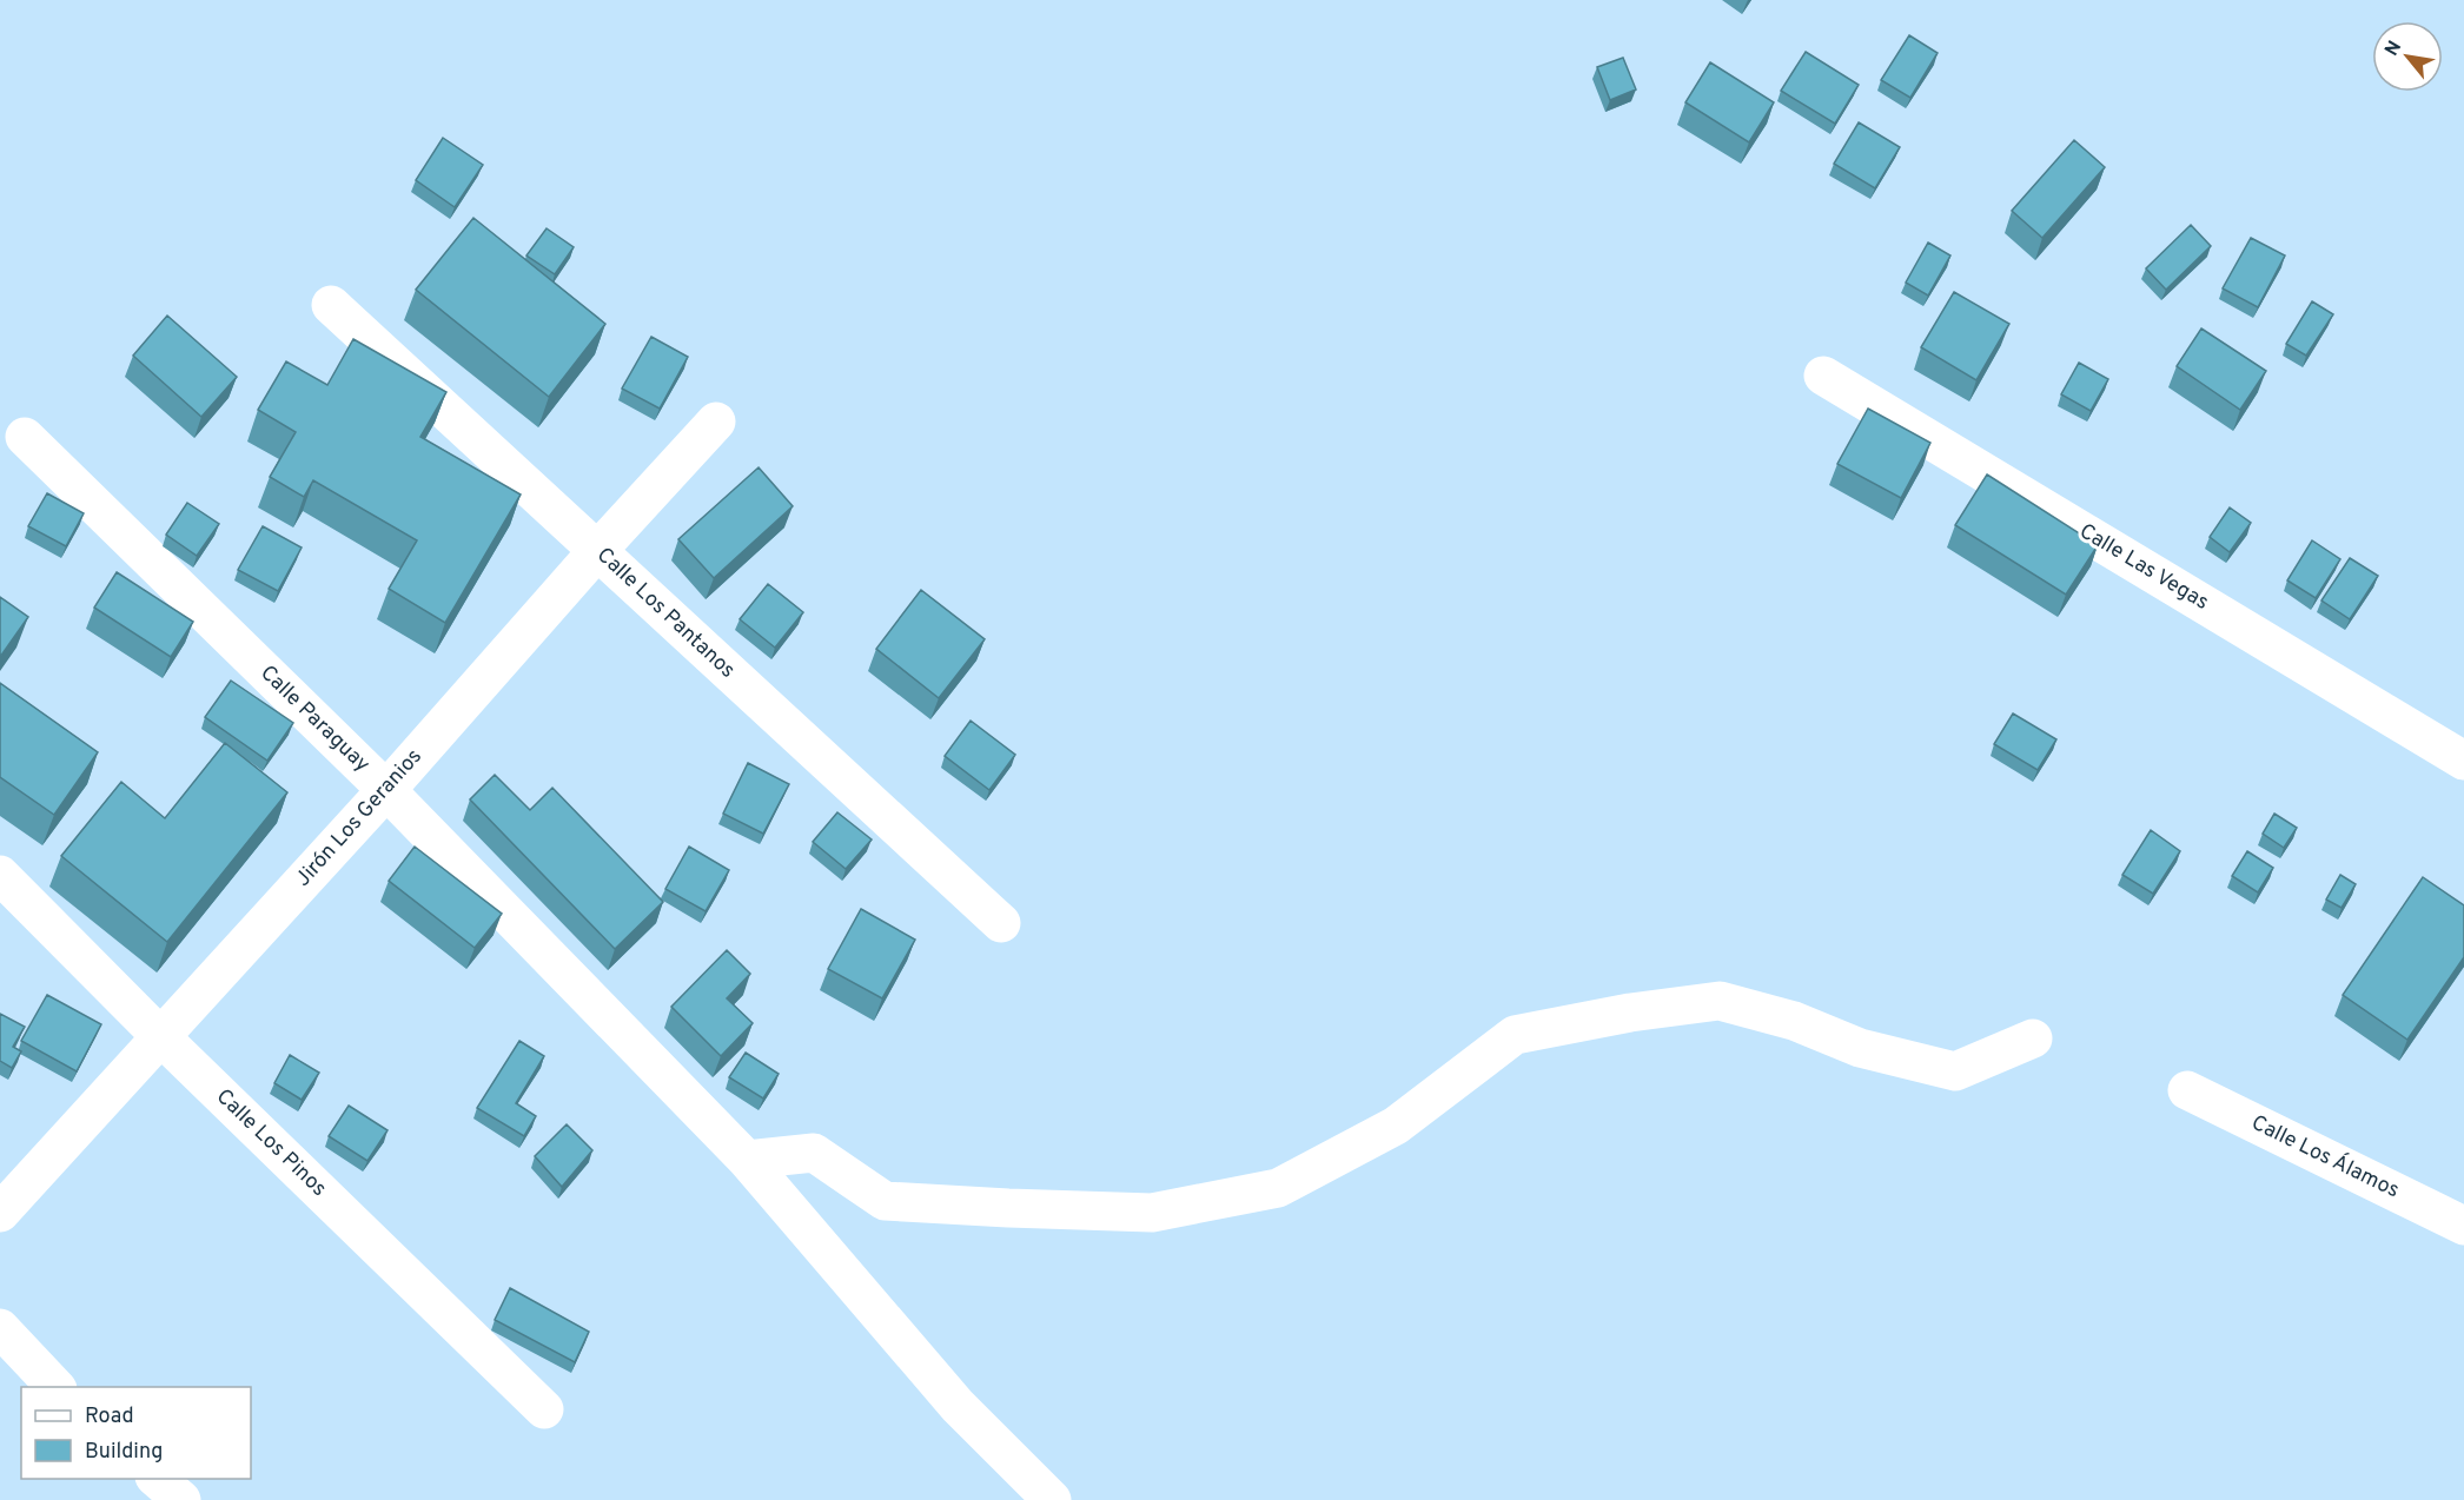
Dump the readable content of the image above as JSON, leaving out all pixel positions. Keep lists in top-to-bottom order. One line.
{"streets":{"street":["Calle Las Vegas","Calle Los Pantanos","Calle Paraguay","Jirón Los Geranios","Calle Los Pinos","Calle Los Álamos"]},"crossings":[["Calle Los Pantanos","Jirón Los Geranios"],["Calle Paraguay","Jirón Los Geranios"],["Jirón Los Geranios","Calle Los Pinos"]],"legend":["Road","Building"],"north":"top left"}
